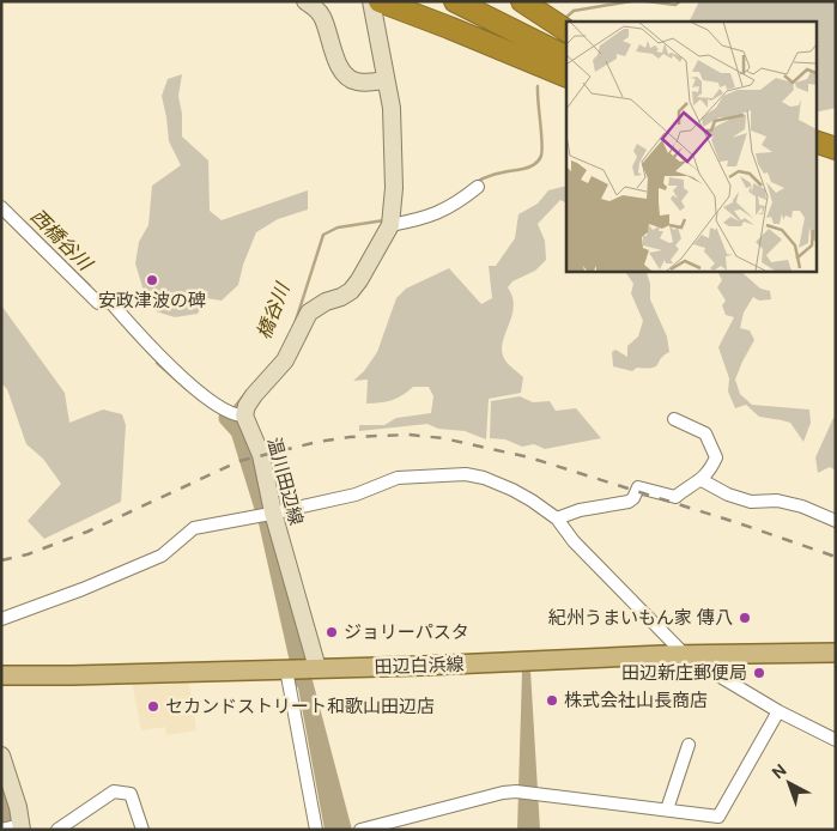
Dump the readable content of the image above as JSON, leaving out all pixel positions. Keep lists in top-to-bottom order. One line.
{"streets":{"main road":["温川田辺線","田辺白浜線"]},"crossings":[["温川田辺線","田辺白浜線"]],"water":["西橋谷川","橋谷川"],"places":["安政津波の碑","紀州うまいもん家 傳八","ジョリーパスタ","田辺新庄郵便局","株式会社山長商店","セカンドストリート和歌山田辺店"],"north":"top left"}
